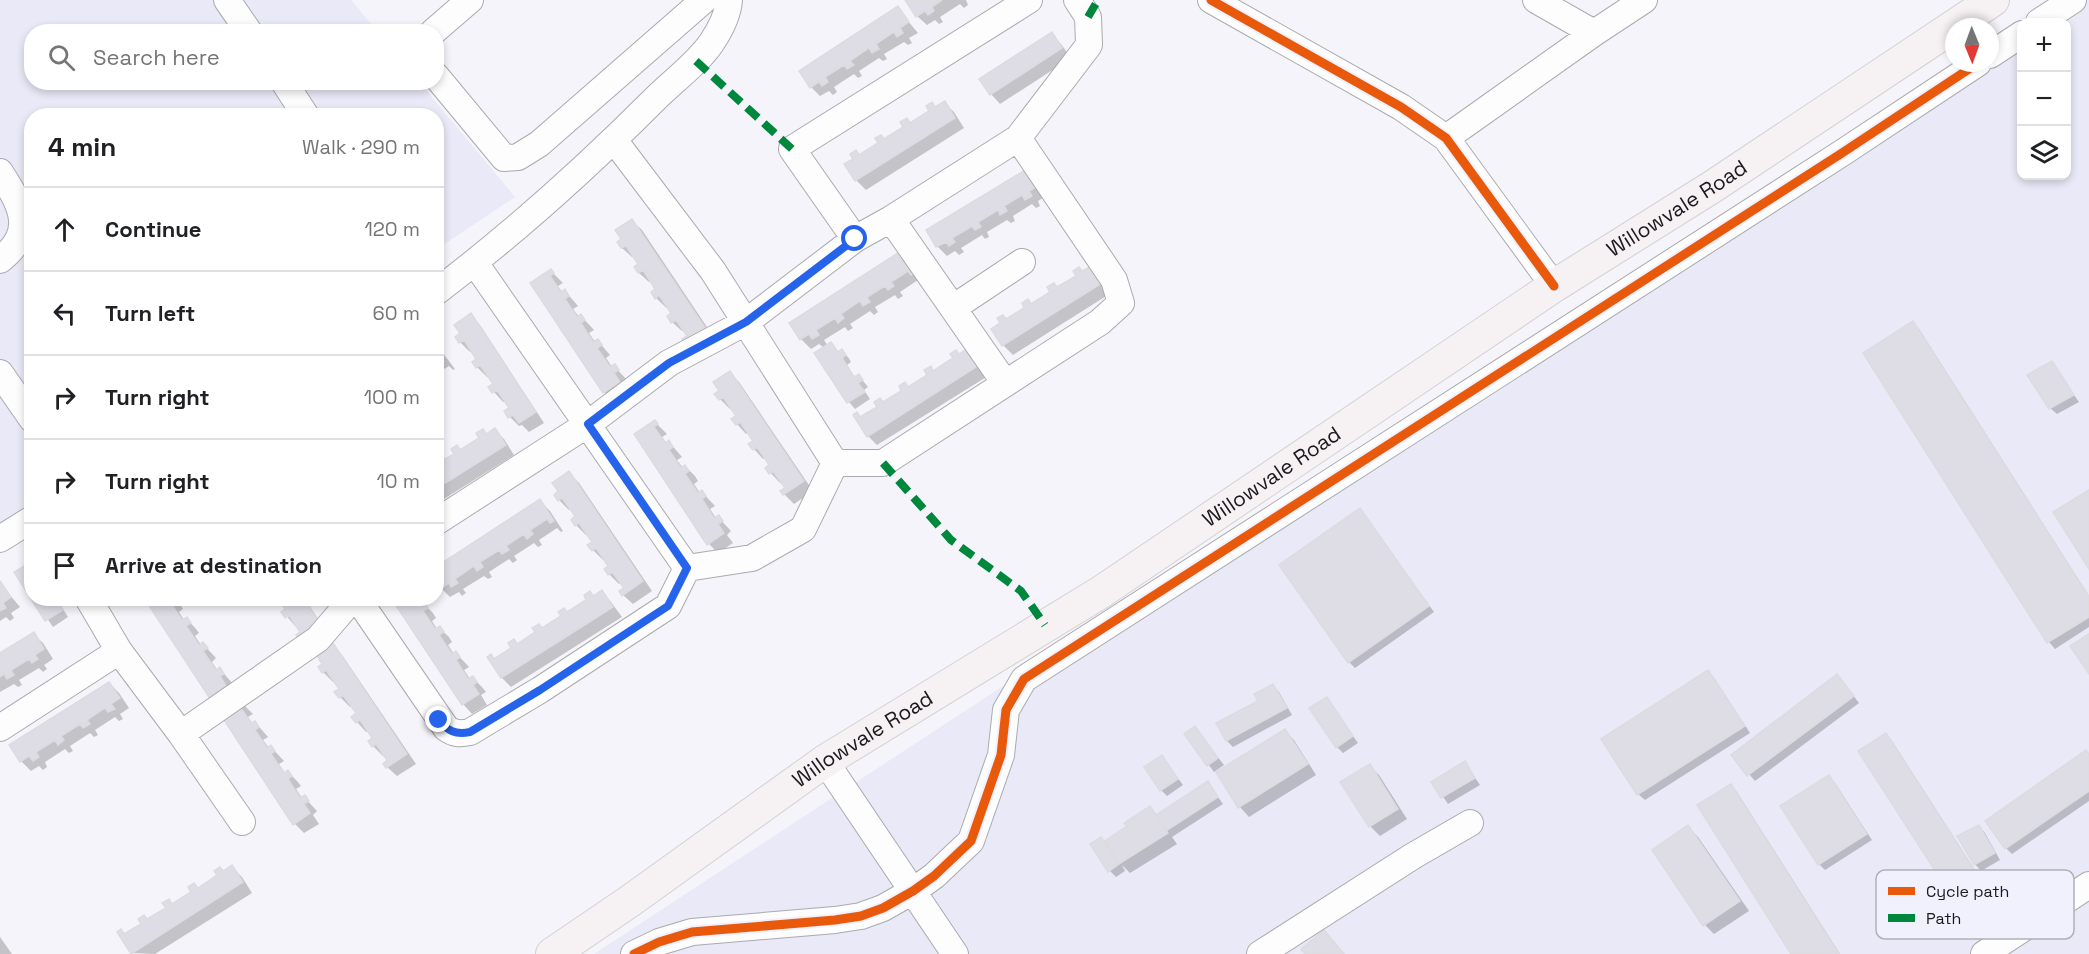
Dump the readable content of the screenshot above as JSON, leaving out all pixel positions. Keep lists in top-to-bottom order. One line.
{"streets":{"main road":["Willowvale Road"]},"legend":["Cycle path","Path"],"north":"bottom","page":{"map_buttons":["+","−"],"search":"Search here","heading":["4 min","Walk · 290 m"],"list":[["Continue","120 m"],["Turn left","60 m"],["Turn right","100 m"],["Turn right","10 m"],"Arrive at destination"]}}
